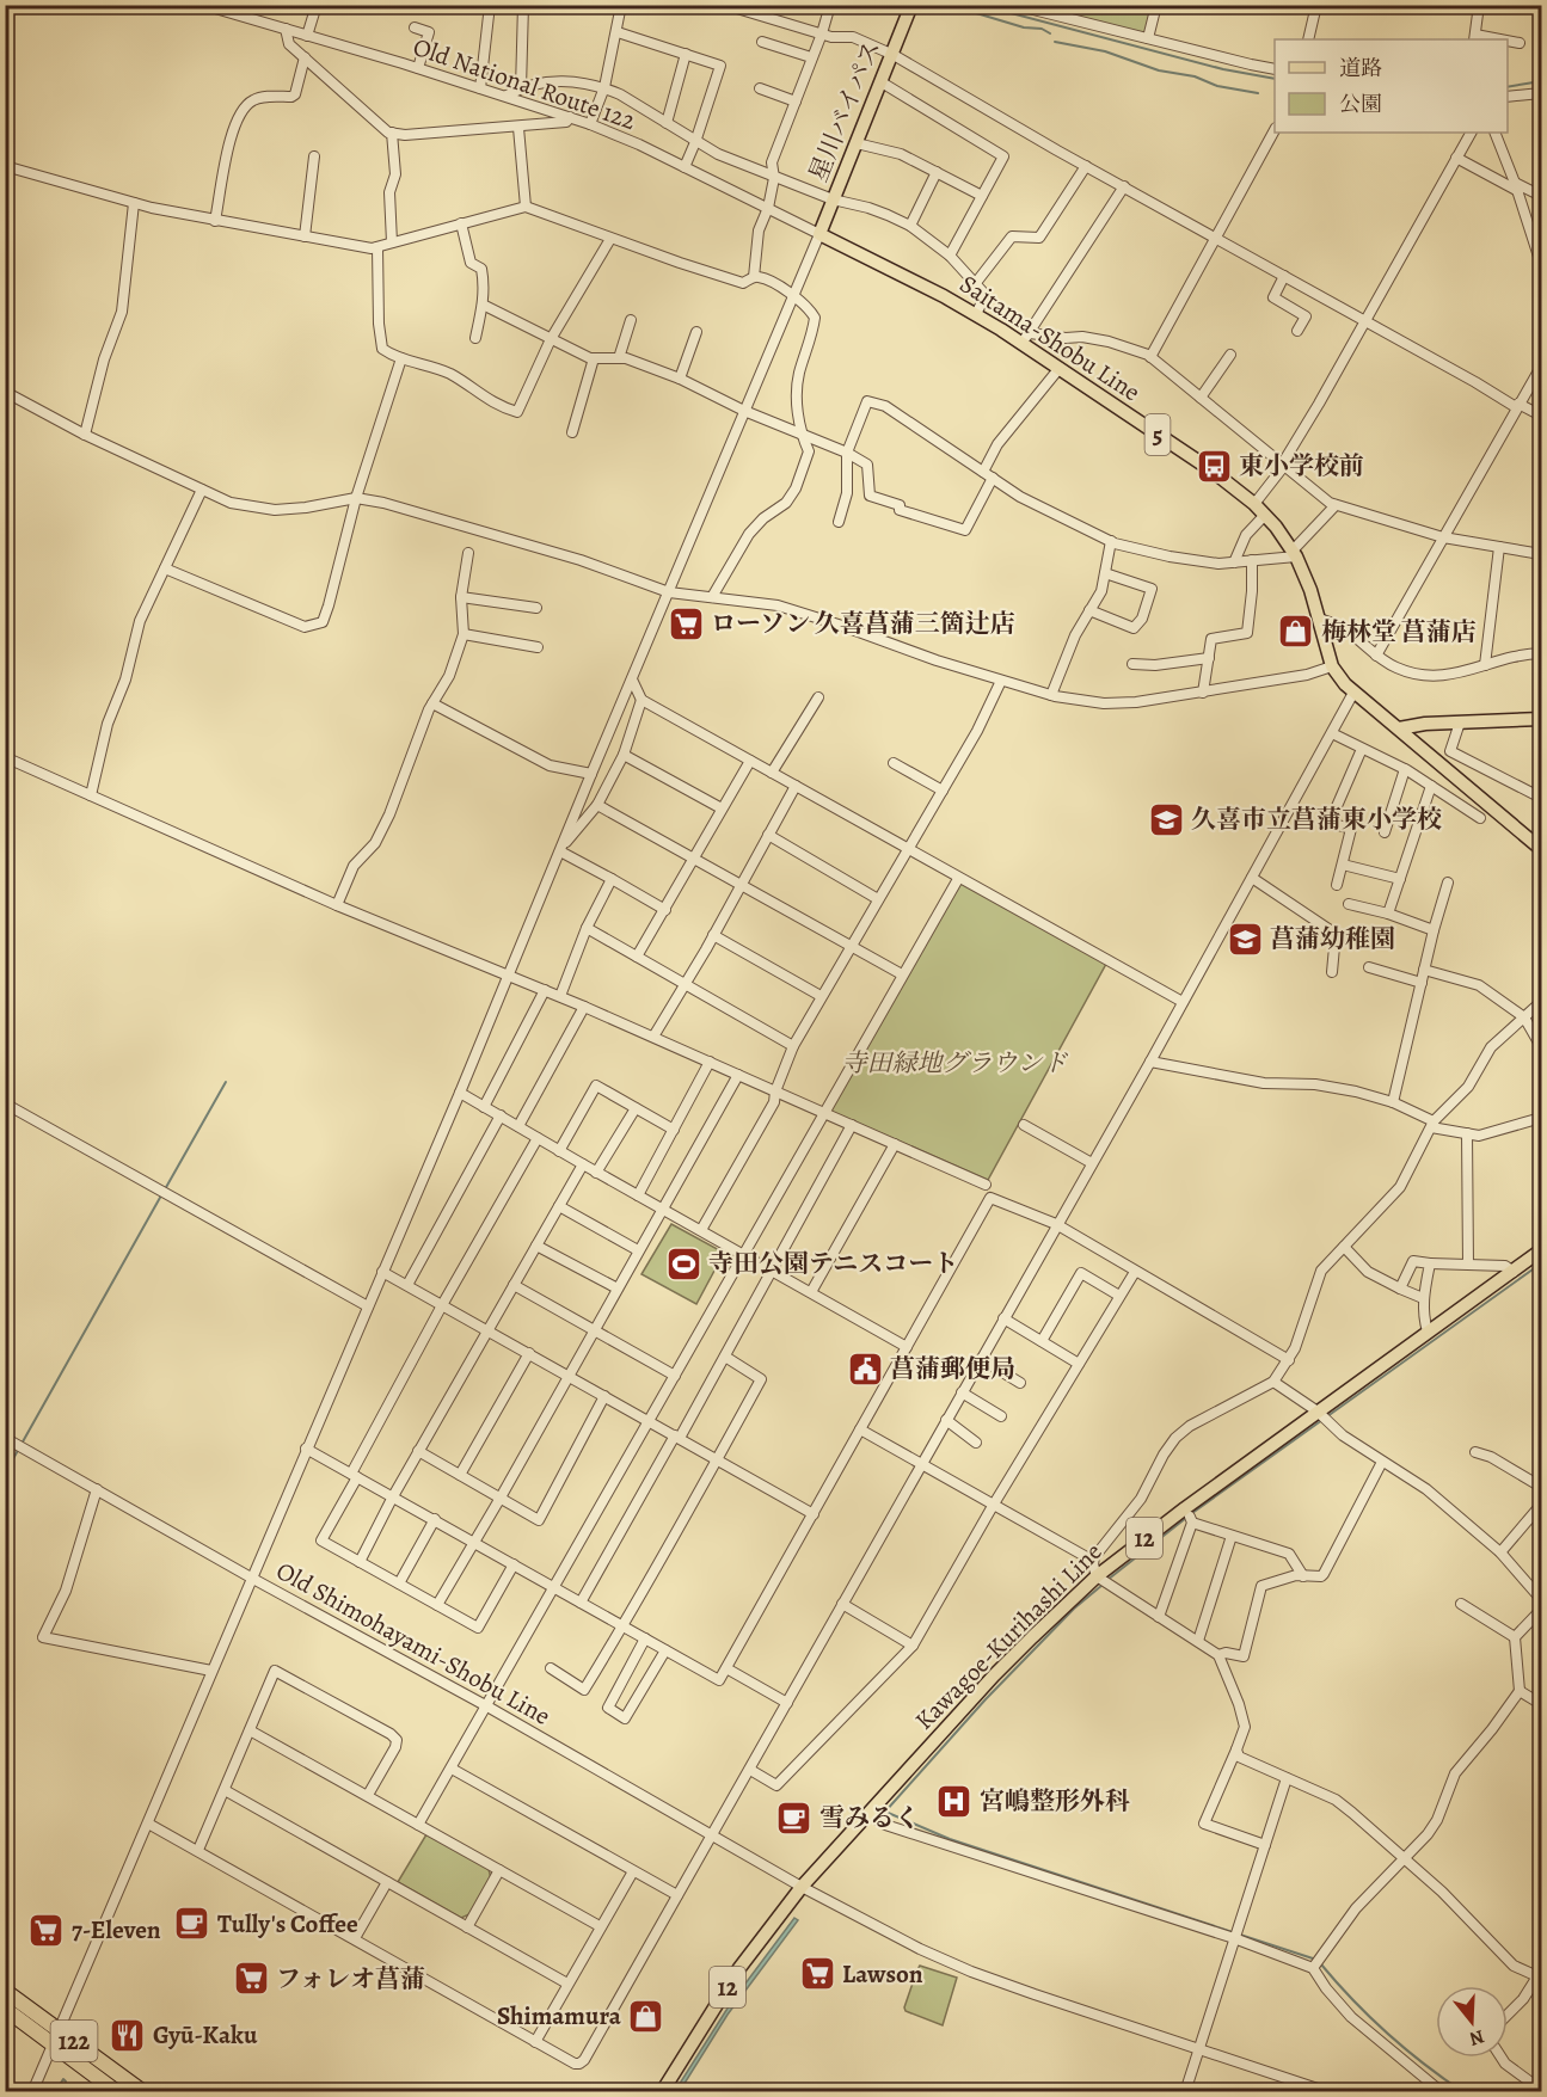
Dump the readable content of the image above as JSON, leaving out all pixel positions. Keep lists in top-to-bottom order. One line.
{"streets":{"highway":["122"],"main road":["星川バイパス","Saitama-Shobu Line","5","12","Kawagoe-Kurihashi Line"],"street":["Old National Route 122","Old Shimohayami-Shobu Line"]},"crossings":[["Old National Route 122","星川バイパス"],["Old National Route 122","Saitama-Shobu Line"],["星川バイパス","Saitama-Shobu Line"],["Kawagoe-Kurihashi Line","Old Shimohayami-Shobu Line"]],"parks":["寺田緑地グラウンド"],"places":{"bus stop":["東小学校前"],"supermarket":["ローソン 久喜菖蒲三箇辻店","7-Eleven","Lawson","フォレオ菖蒲"],"shop":["梅林堂 菖蒲店","Shimamura"],"school or university":["久喜市立菖蒲東小学校","菖蒲幼稚園"],"sports":["寺田公園テニスコート"],"public building":["菖蒲郵便局"],"hospital":["宮嶋整形外科"],"cafe":["雪みるく","Tully's Coffee"],"restaurant":["Gyū-Kaku"]},"legend":["道路","公園"],"north":"bottom"}
